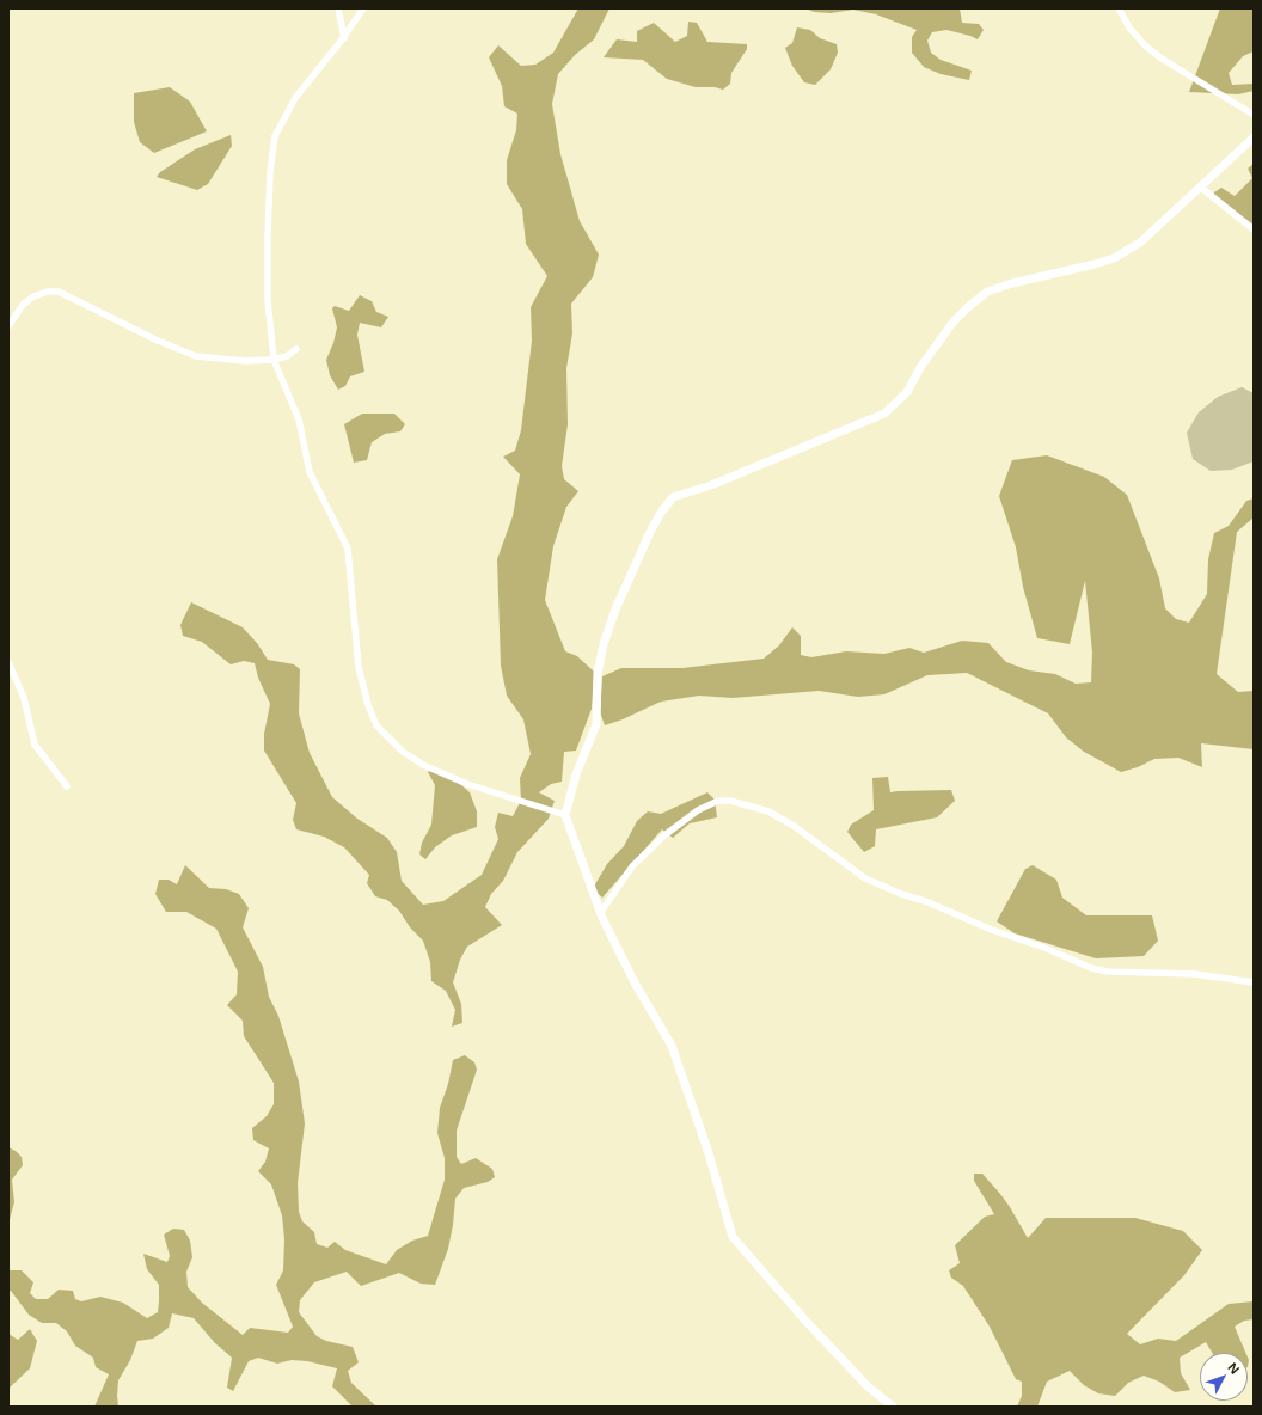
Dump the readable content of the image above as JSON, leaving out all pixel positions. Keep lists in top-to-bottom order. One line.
{"north":"top right"}
